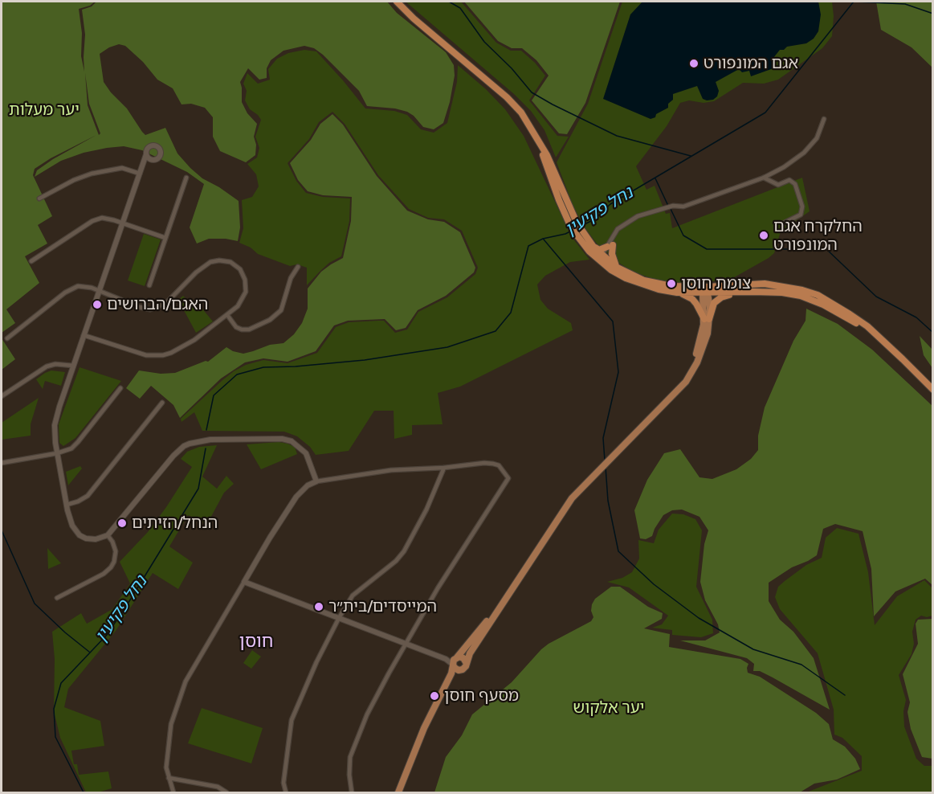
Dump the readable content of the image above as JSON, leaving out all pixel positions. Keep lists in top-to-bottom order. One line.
{"districts":["חוסן"],"water":["נחל פקיעין"],"parks":["יער מעלות","יער אלקוש"],"places":["אגם המונפורט","החלקרח אגם המונפורט","צומת חוסן","האגם/הברושים","הנחל/הזיתים","המייסדים/בית״ר","מסעף חוסן"]}
